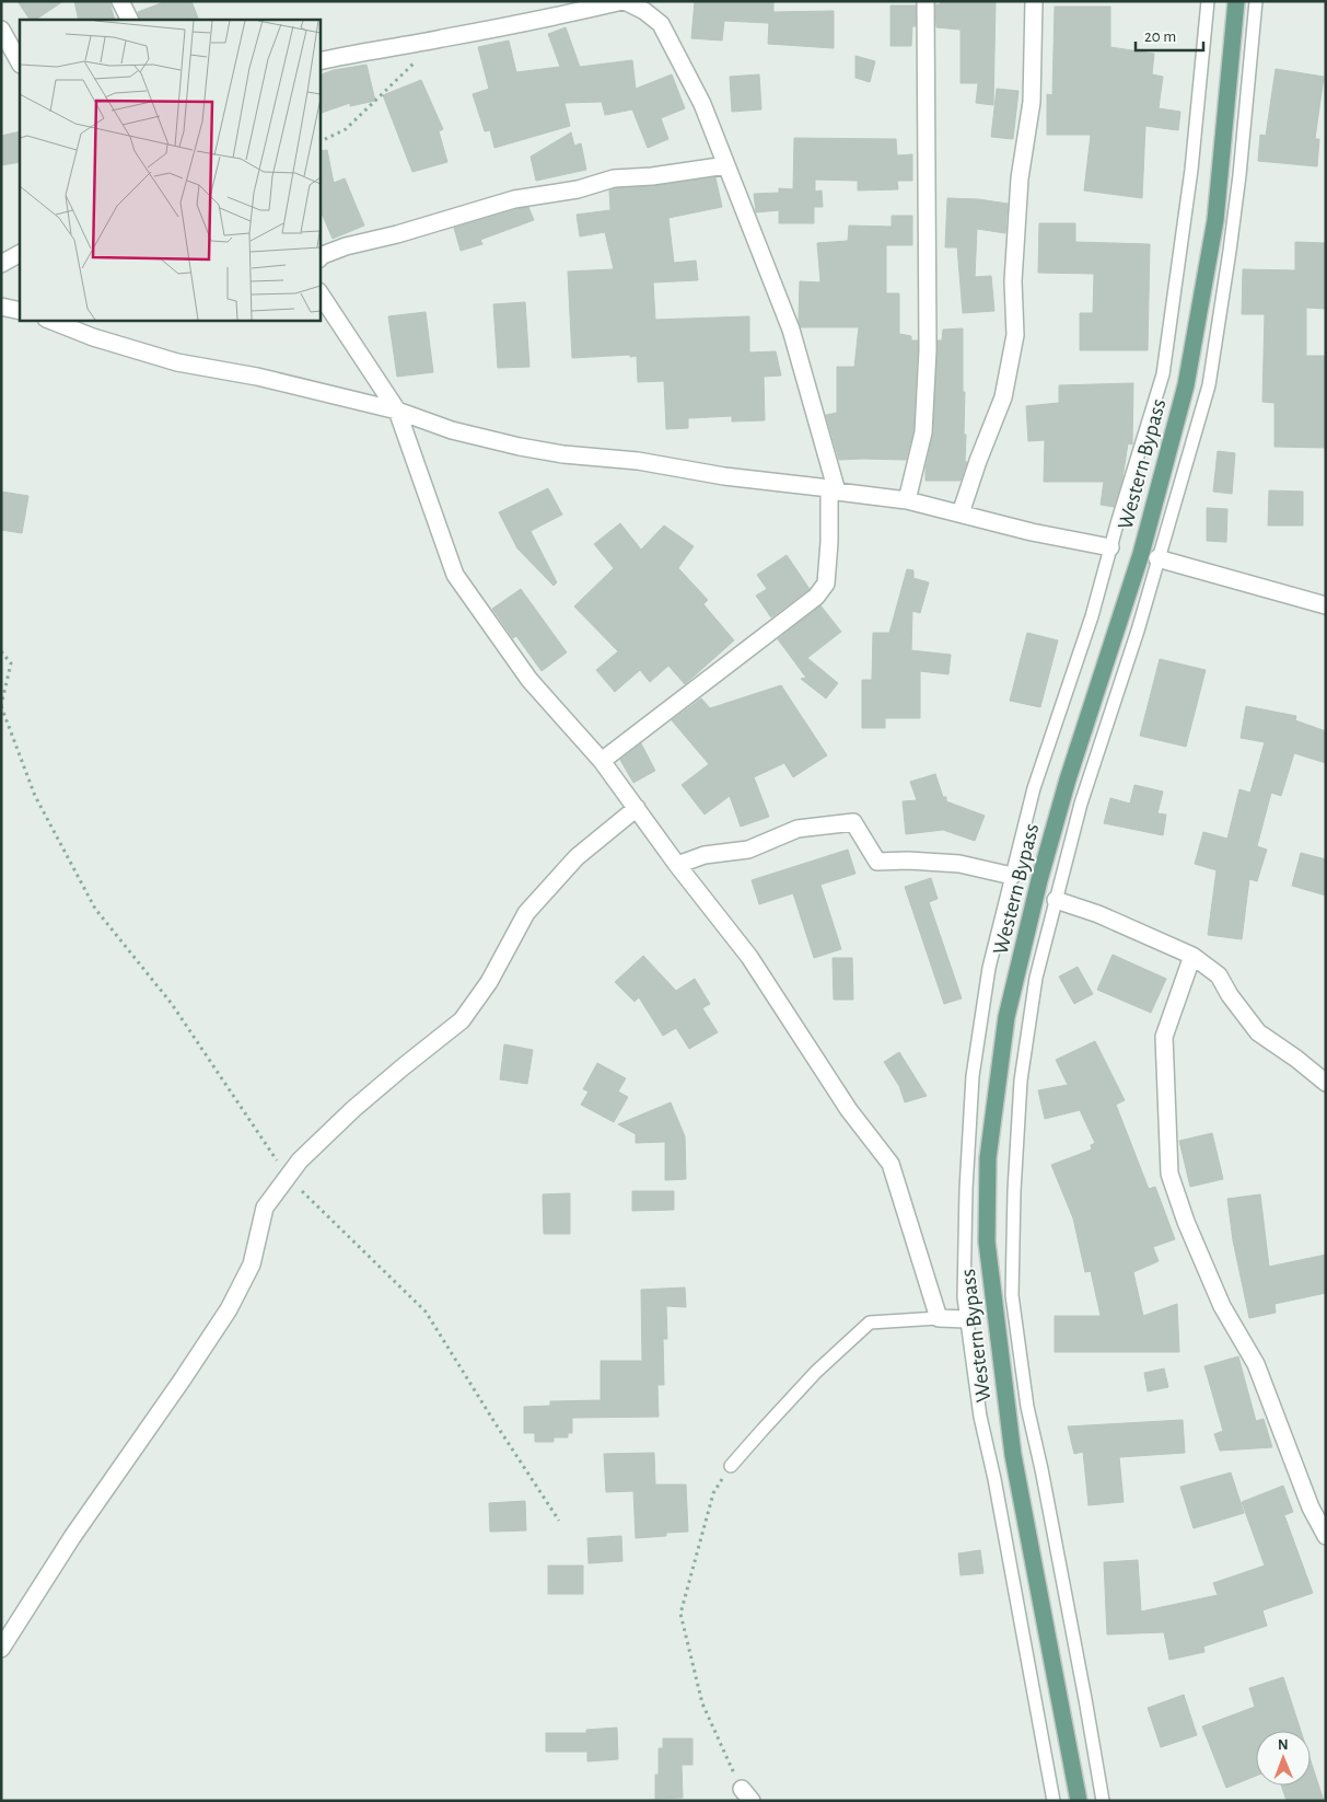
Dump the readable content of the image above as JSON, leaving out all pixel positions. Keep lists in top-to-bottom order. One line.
{"streets":{"main road":["Western Bypass"]},"scale_bar":"20 m","north":"top"}
